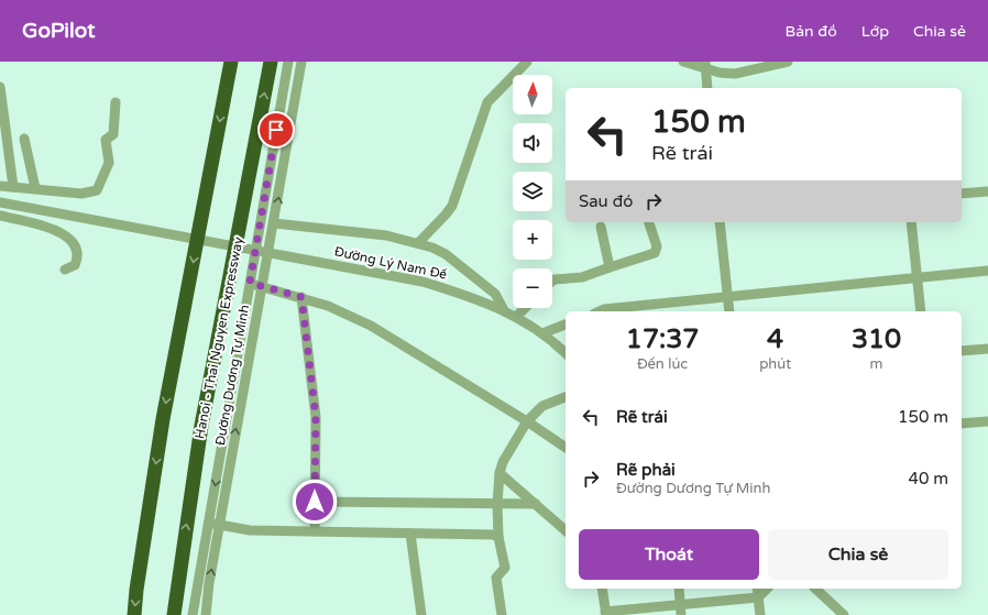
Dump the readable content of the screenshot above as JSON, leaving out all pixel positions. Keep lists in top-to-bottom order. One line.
{"streets":{"highway":["Hanoi - Thai Nguyen Expressway"],"street":["Đường Lý Nam Đế","Đường Dương Tự Minh"]},"north":"top","page":{"header":"GoPilot","nav":["Bản đồ","Lớp","Chia sẻ"],"map_buttons":["+","−"],"turn":["150 m","Rẽ trái"],"then":"Sau đó","eta":["17:37","Đến lúc","4","phút","310","m"],"list":[{"name":"Rẽ trái","value":"150 m"},{"name":"Rẽ phải","note":"Đường Dương Tự Minh","value":"40 m"}],"buttons":["Thoát","Chia sẻ"]}}
